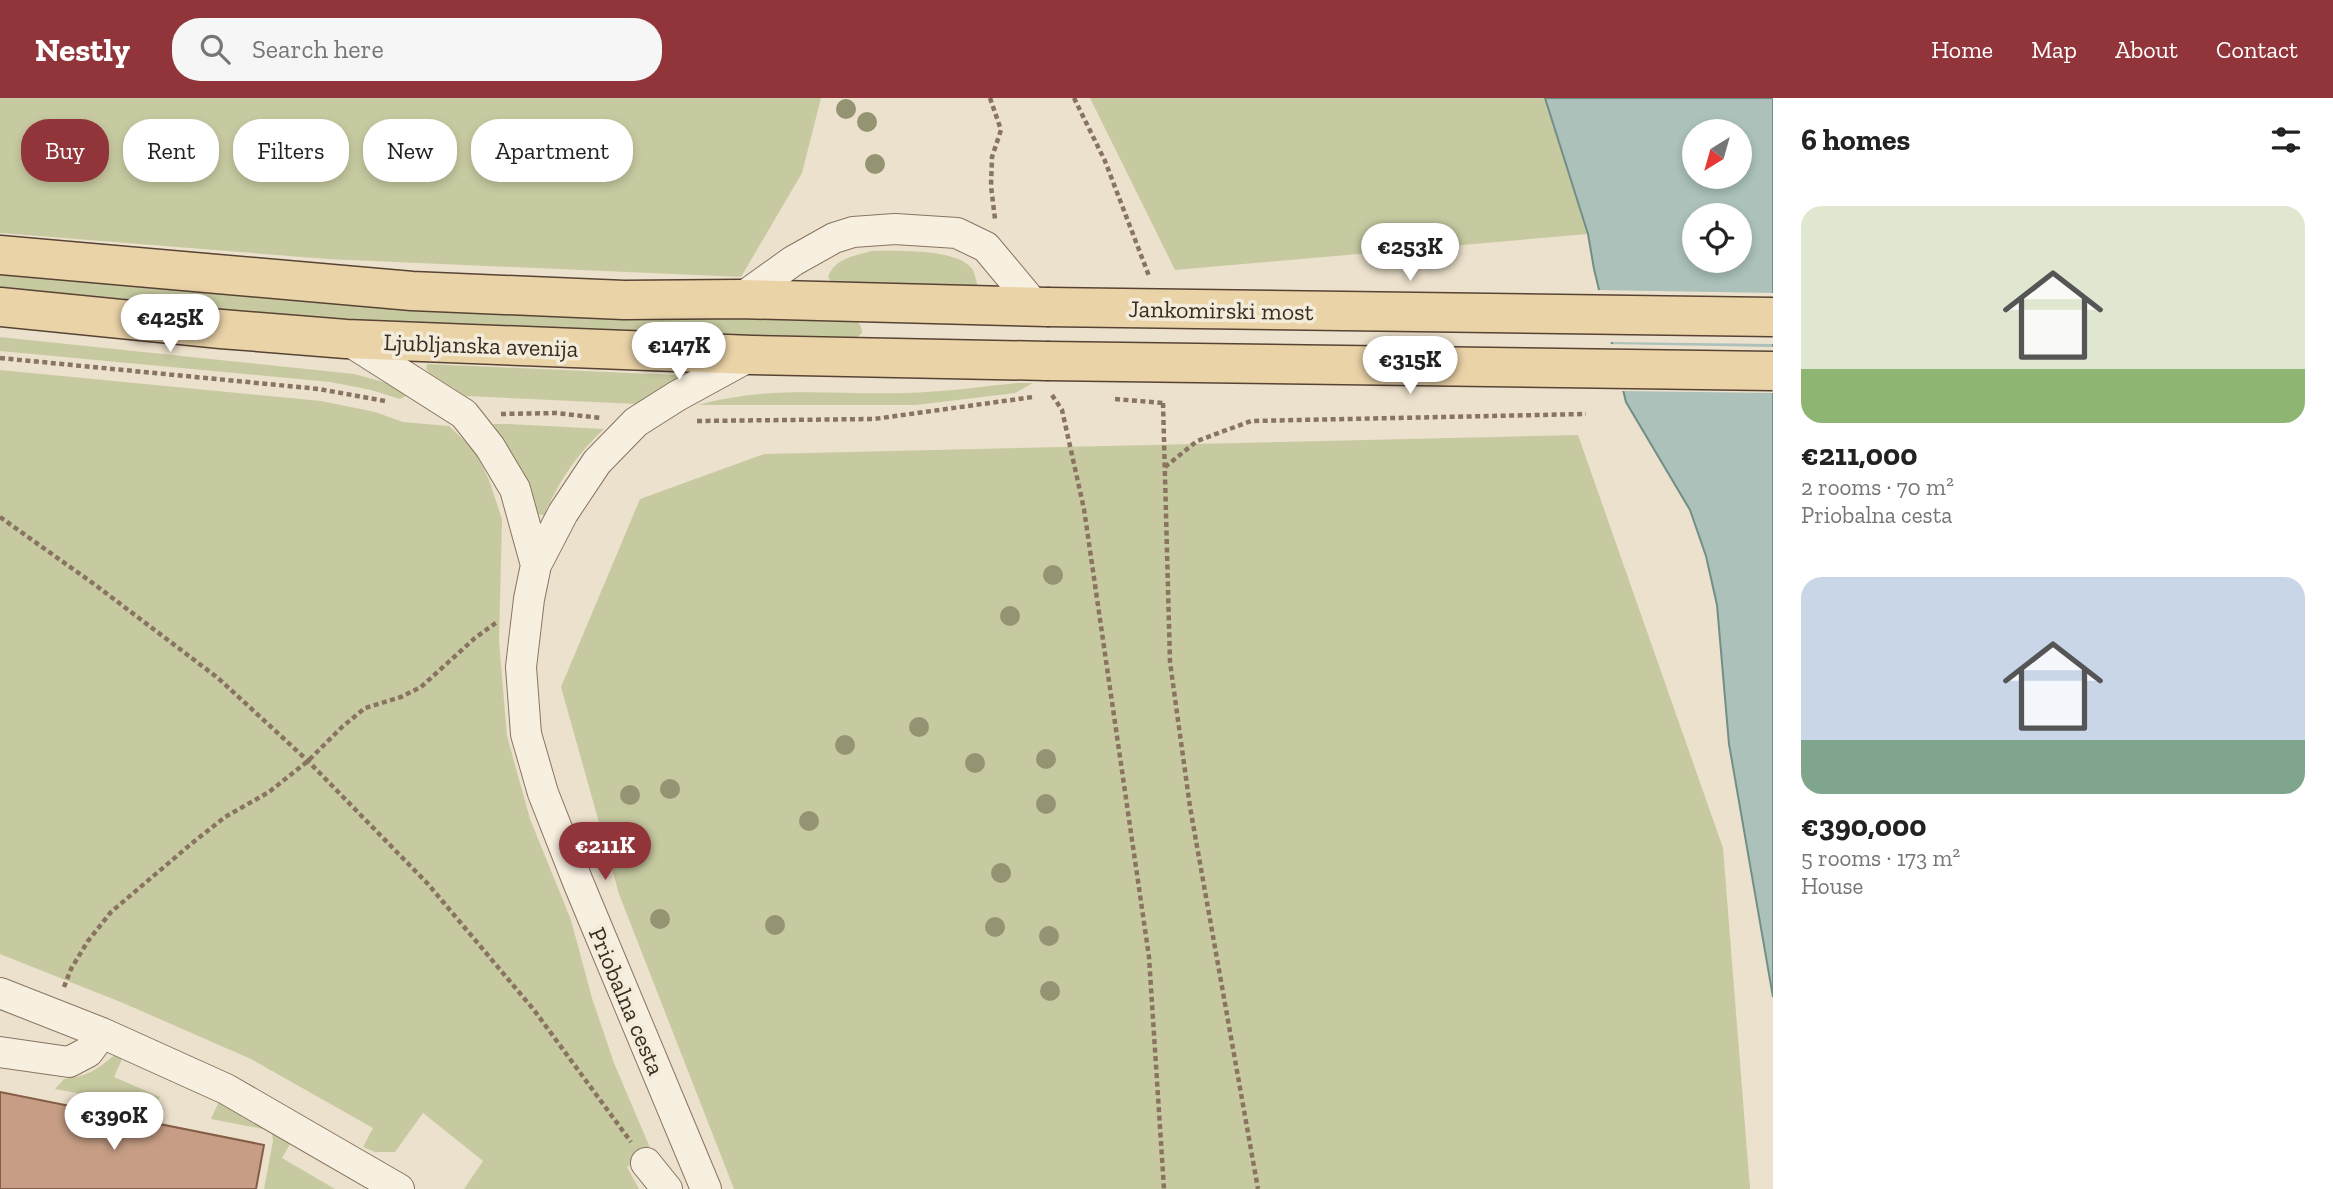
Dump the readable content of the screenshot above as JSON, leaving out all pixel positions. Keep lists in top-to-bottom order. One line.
{"streets":{"main road":["Jankomirski most","Ljubljanska avenija"],"street":["Priobalna cesta"]},"crossings":[["Jankomirski most","Ljubljanska avenija"],["Ljubljanska avenija","Priobalna cesta"]],"north":"bottom left","page":{"header":"Nestly","search":"Search here","nav":["Home","Map","About","Contact"],"heading":"6 homes","chip":["Buy","Rent","Filters","New","Apartment"],"list":[{"name":"€211,000","note":"2 rooms · 70 m² · Priobalna cesta"},{"name":"€390,000","note":"5 rooms · 173 m² · House"}],"price":["€253K","€425K","€147K","€315K","€211K","€390K"]}}
